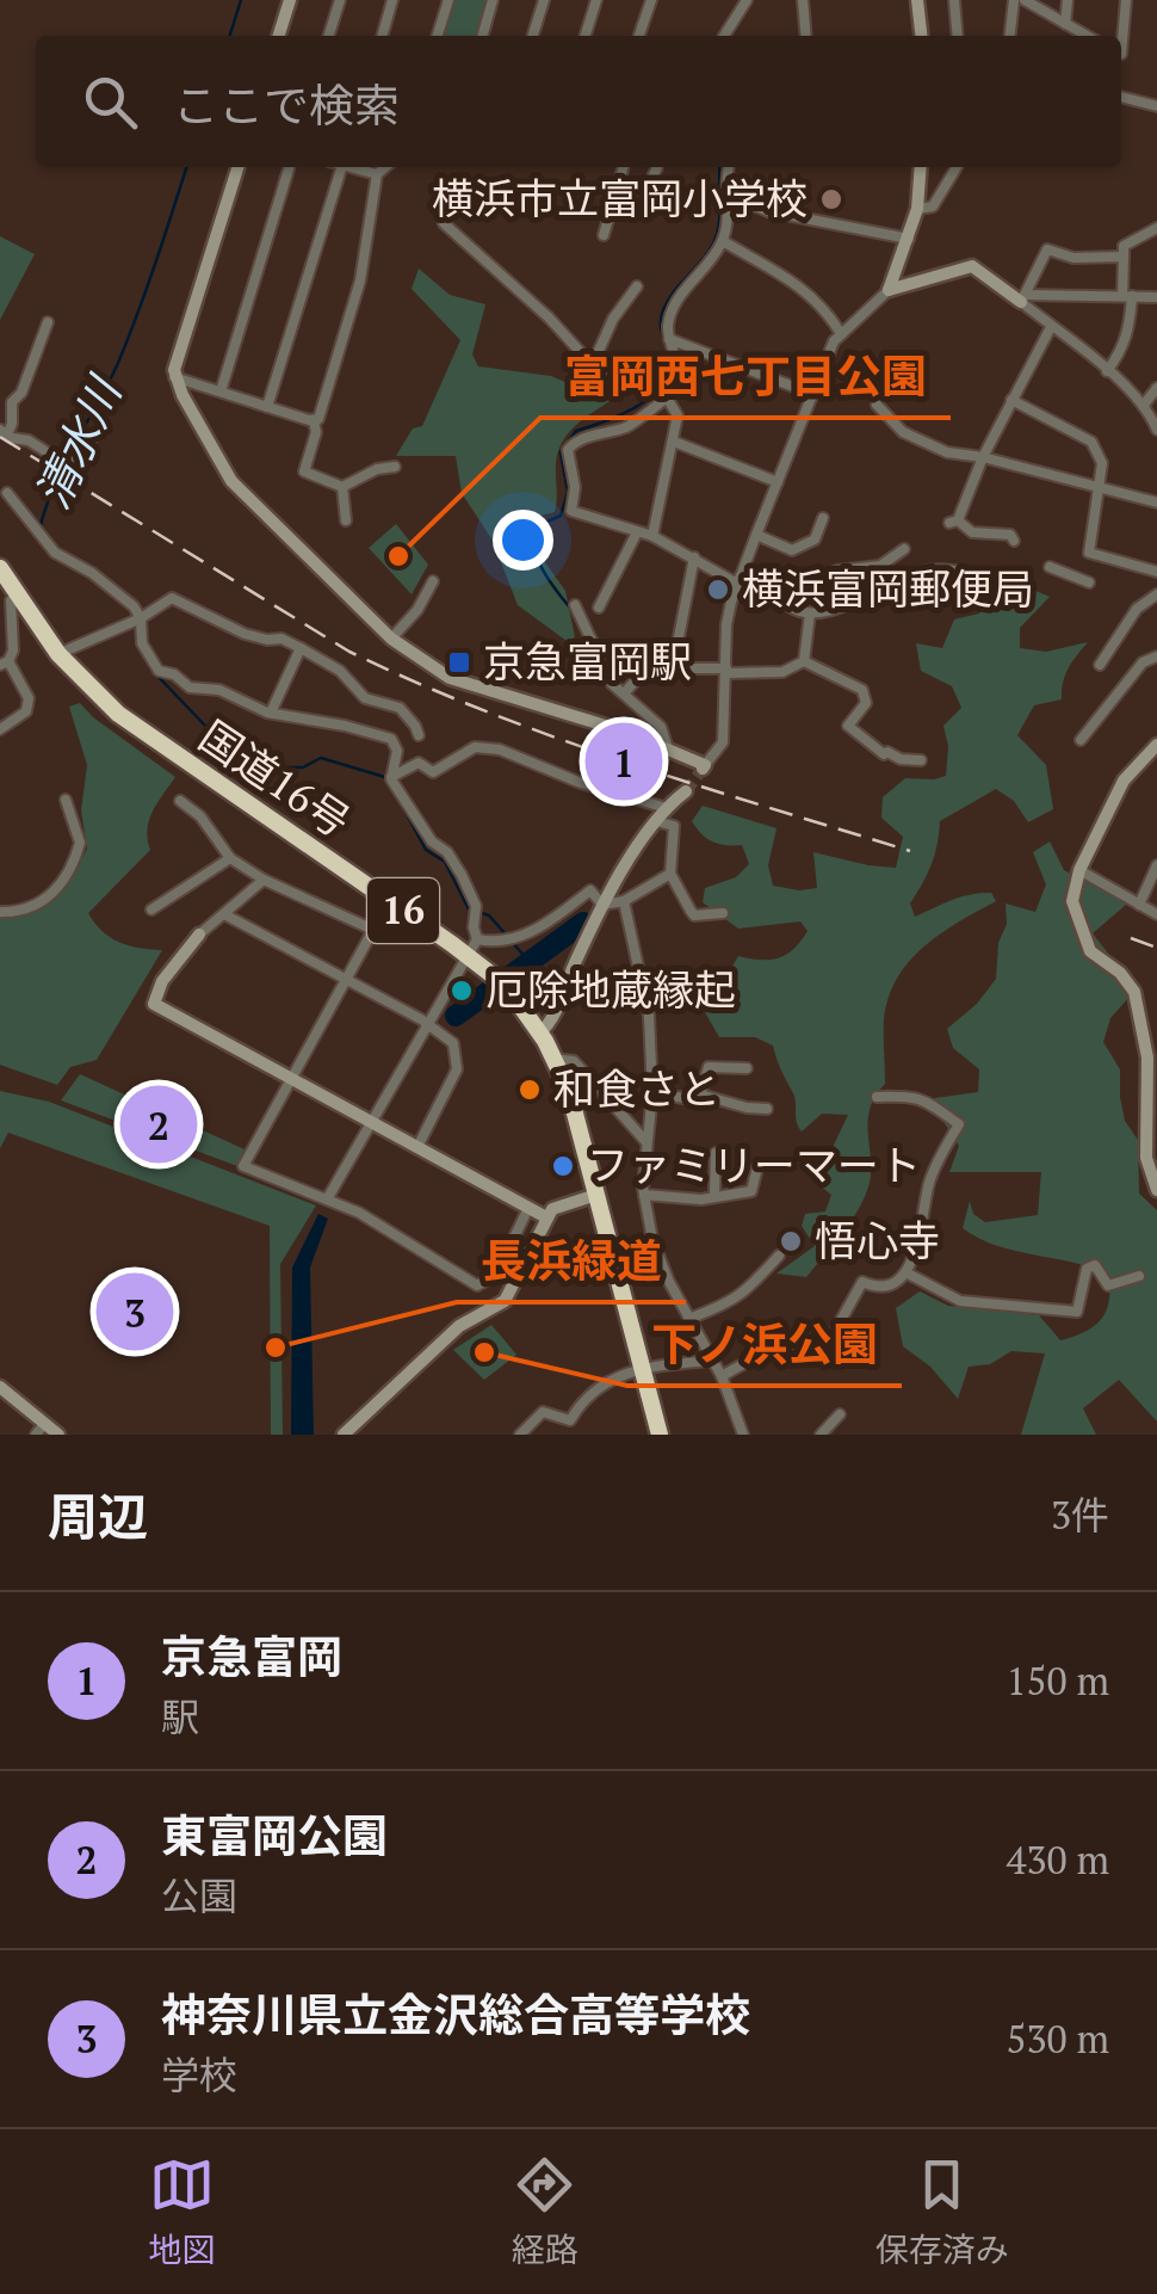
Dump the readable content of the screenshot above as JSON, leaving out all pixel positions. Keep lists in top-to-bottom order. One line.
{"streets":{"highway":["国道16号","16"]},"water":["清水川"],"places":{"other":["横浜市立富岡小学校","富岡西七丁目公園","横浜富岡郵便局","厄除地蔵縁起","和食さと","ファミリーマート","悟心寺","長浜緑道","下ノ浜公園"],"transit":["京急富岡駅"]},"page":{"search":"ここで検索","pins":["1","2","3"],"heading":["周辺","3件"],"list":[{"mark":"1","name":"京急富岡","note":"駅","value":"150 m"},{"mark":"2","name":"東富岡公園","note":"公園","value":"430 m"},{"mark":"3","name":"神奈川県立金沢総合高等学校","note":"学校","value":"530 m"}],"nav":["地図","経路","保存済み"]}}
